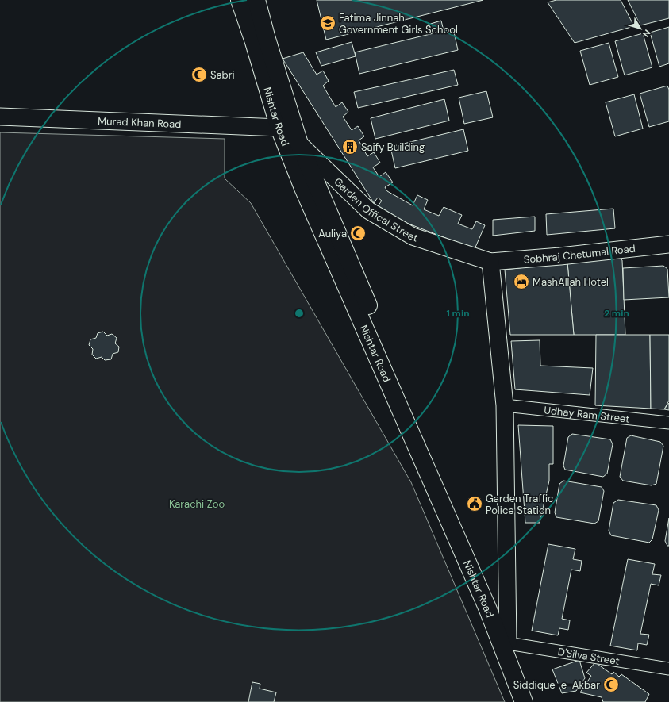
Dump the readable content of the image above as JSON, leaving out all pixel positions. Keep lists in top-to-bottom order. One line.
{"streets":{"main road":["Nishtar Road","Murad Khan Road","Garden Offical Street","Sobhraj Chetumal Road"],"street":["Udhay Ram Street","D'Silva Street"]},"crossings":[["Nishtar Road","Murad Khan Road"],["Nishtar Road","Garden Offical Street"],["Nishtar Road","D'Silva Street"],["Murad Khan Road","Garden Offical Street"],["Garden Offical Street","Sobhraj Chetumal Road"]],"parks":["Karachi Zoo"],"places":{"school or university":["Fatima Jinnah Government Girls School"],"mosque":["Sabri","Auliya","Siddique-e-Akbar"],"building":["Saify Building"],"hotel":["MashAllah Hotel"],"public building":["Garden Traffic Police Station"]},"north":"bottom right","rings":["1 min","2 min"]}
